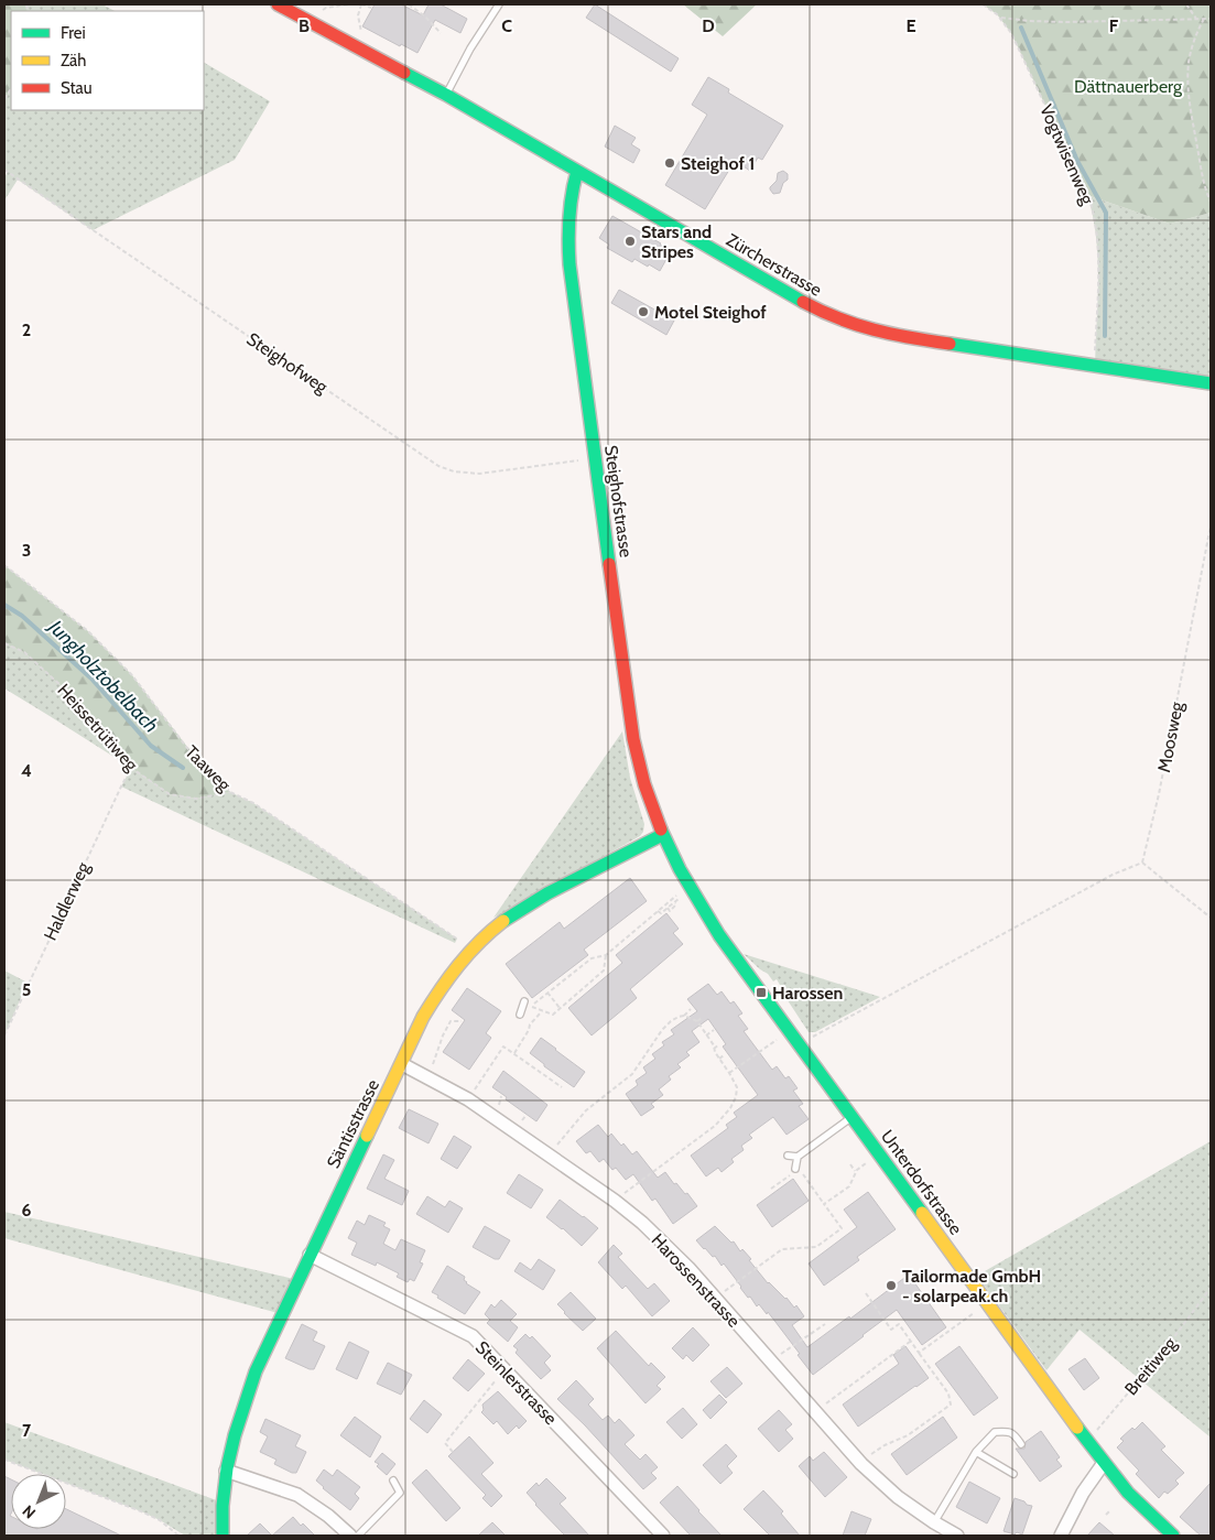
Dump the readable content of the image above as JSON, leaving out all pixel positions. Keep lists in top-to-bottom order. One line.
{"streets":{"street":["Zürcherstrasse","Steighofstrasse","Säntisstrasse","Unterdorfstrasse","Harossenstrasse","Steinlerstrasse"],"path":["Vogtwisenweg","Steighofweg","Heissetrütiweg","Moosweg","Taaweg","Haldlerweg","Breitiweg"]},"crossings":[["Vogtwisenweg","Zürcherstrasse"],["Zürcherstrasse","Steighofstrasse"],["Steighofweg","Steighofstrasse"],["Steighofstrasse","Säntisstrasse"],["Steighofstrasse","Unterdorfstrasse"],["Heissetrütiweg","Taaweg"],["Heissetrütiweg","Haldlerweg"],["Taaweg","Säntisstrasse"],["Säntisstrasse","Unterdorfstrasse"],["Säntisstrasse","Harossenstrasse"],["Säntisstrasse","Steinlerstrasse"],["Unterdorfstrasse","Breitiweg"]],"water":["Jungholztobelbach"],"parks":["Dättnauerberg"],"places":{"other":["Steighof 1","Stars and Stripes","Motel Steighof","Tailormade GmbH - solarpeak.ch"],"transit":["Harossen"]},"legend":["Frei","Zäh","Stau"],"north":"bottom left","grid":{"columns":["B","C","D","E","F"],"rows":["2","3","4","5","6","7"]}}
